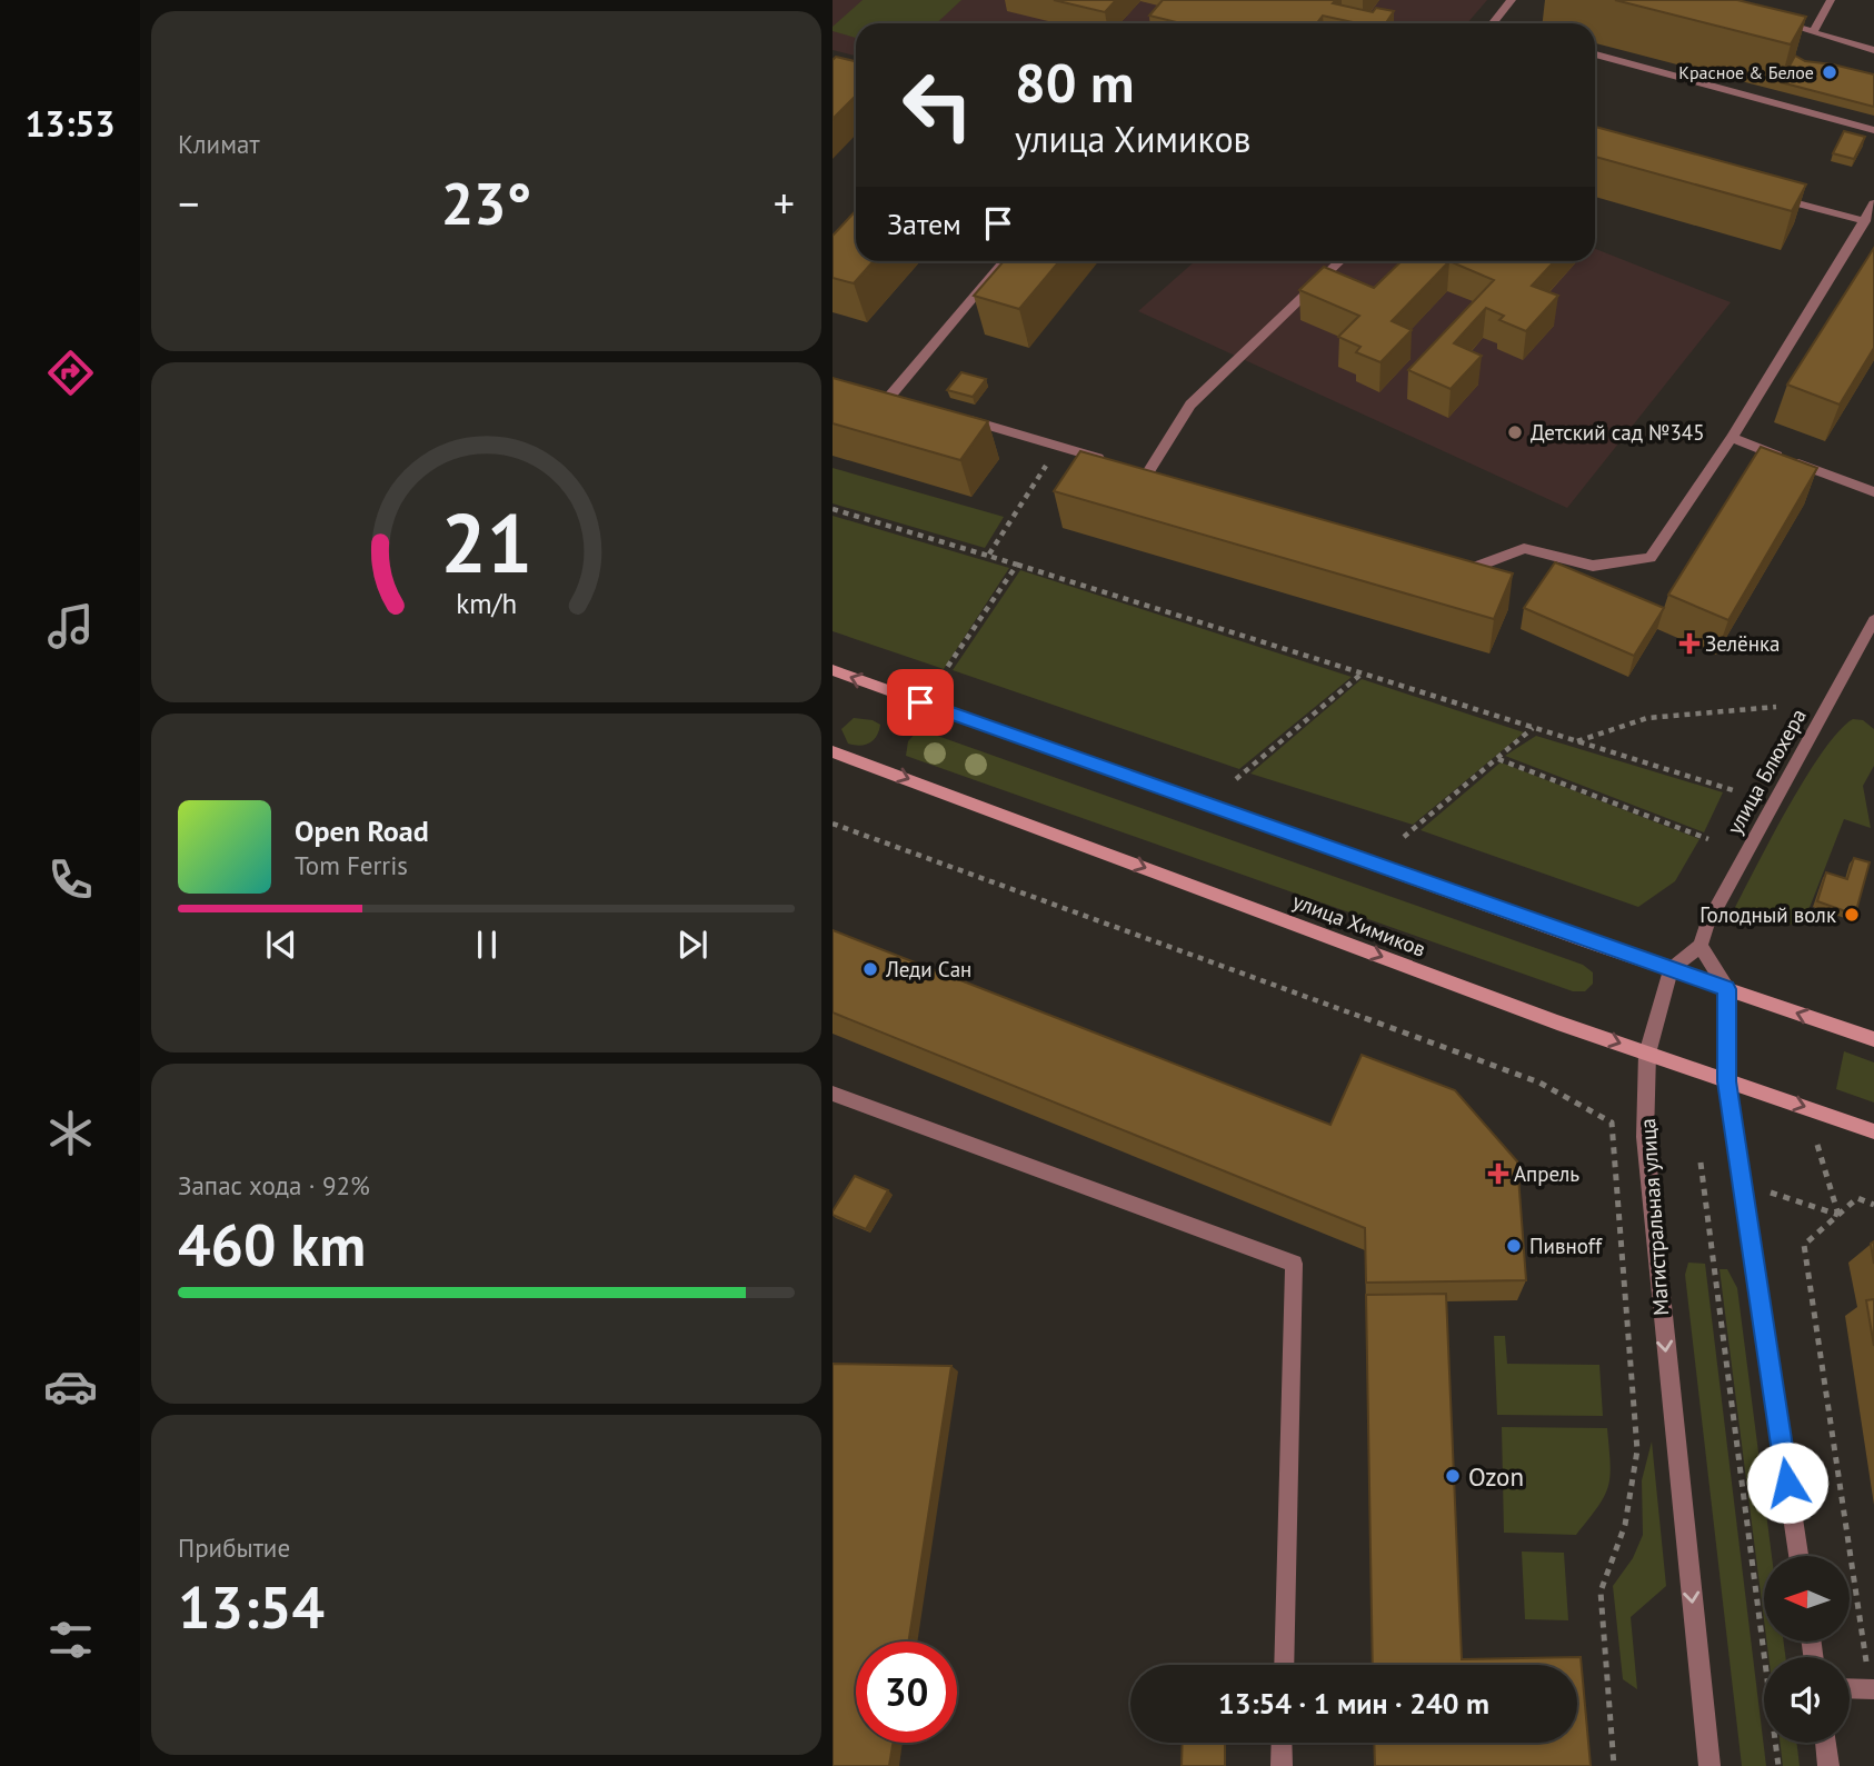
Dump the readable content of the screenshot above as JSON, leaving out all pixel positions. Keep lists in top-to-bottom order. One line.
{"streets":{"main road":["улица Химиков"],"street":["улица Блюхера","Магистральная улица"]},"crossings":[["улица Химиков","Магистральная улица"]],"places":{"other":["Красное & Белое","Детский сад №345","Голодный волк","Леди Сан","Пивноff","Ozon"],"health":["Зелёнка","Апрель"]},"north":"left","page":{"tabs":"13:53","tile":["Климат",["Запас хода · 92%","460 km"],["Прибытие","13:54"]],"turn":["80 m","улица Химиков"],"heat":["−","23°","+"],"then":"Затем","song":["Open Road","Tom Ferris"],"limit":"30","trip":"13:54 · 1 мин · 240 m","gauge":["21","km/h"]}}
